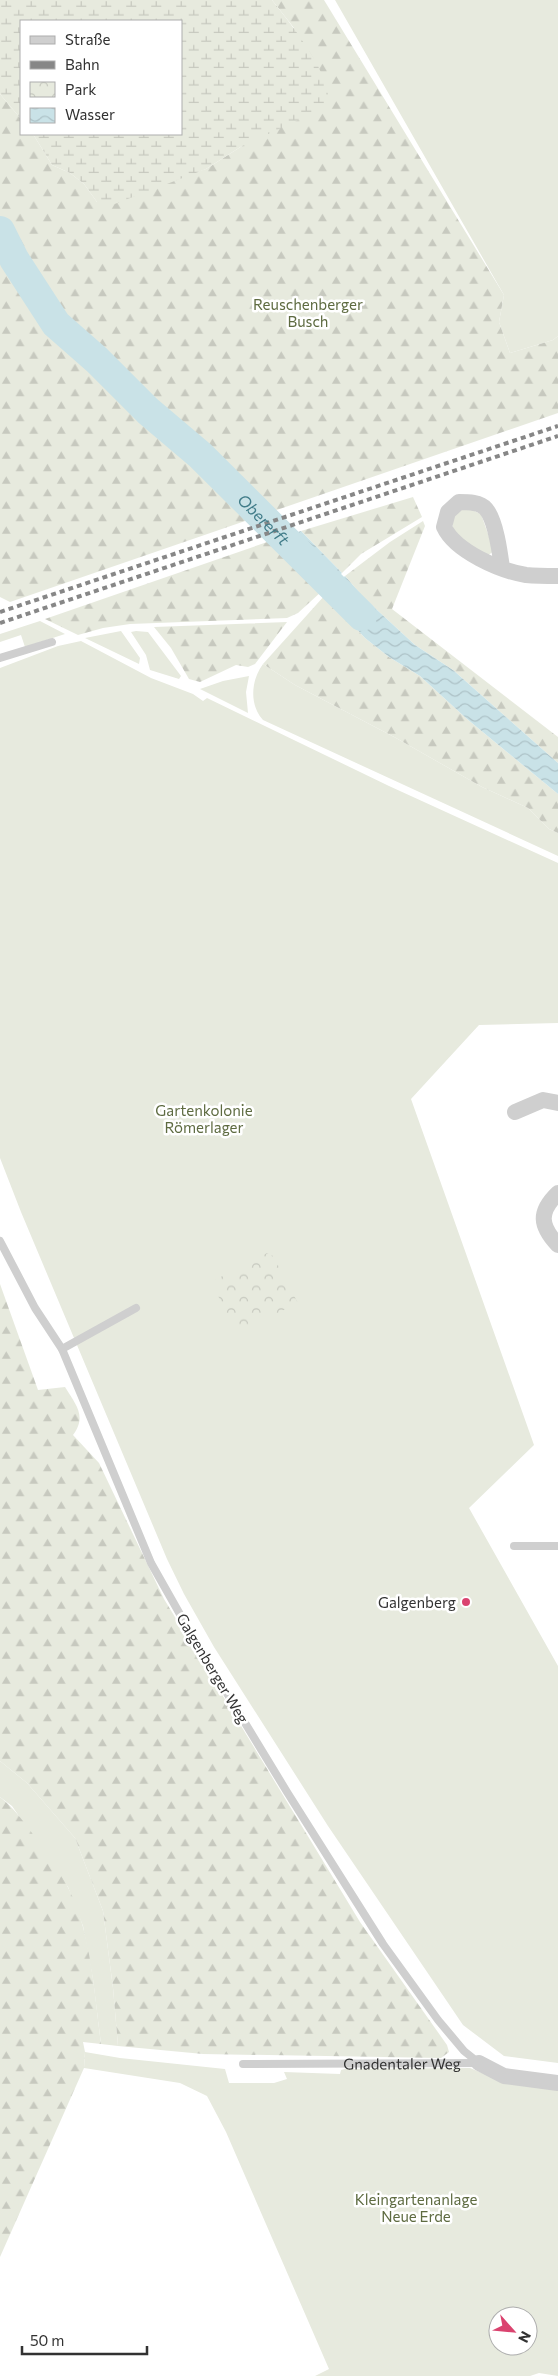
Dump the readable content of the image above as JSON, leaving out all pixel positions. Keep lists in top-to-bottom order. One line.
{"streets":{"street":["Gnadentaler Weg"],"lane":["Galgenberger Weg"]},"crossings":[["Galgenberger Weg","Gnadentaler Weg"]],"water":["Obererft"],"parks":["Reuschenberger Busch","Gartenkolonie Römerlager","Kleingartenanlage Neue Erde"],"places":["Galgenberg"],"legend":["Straße","Bahn","Park","Wasser"],"scale_bar":"50 m","north":"bottom right"}
